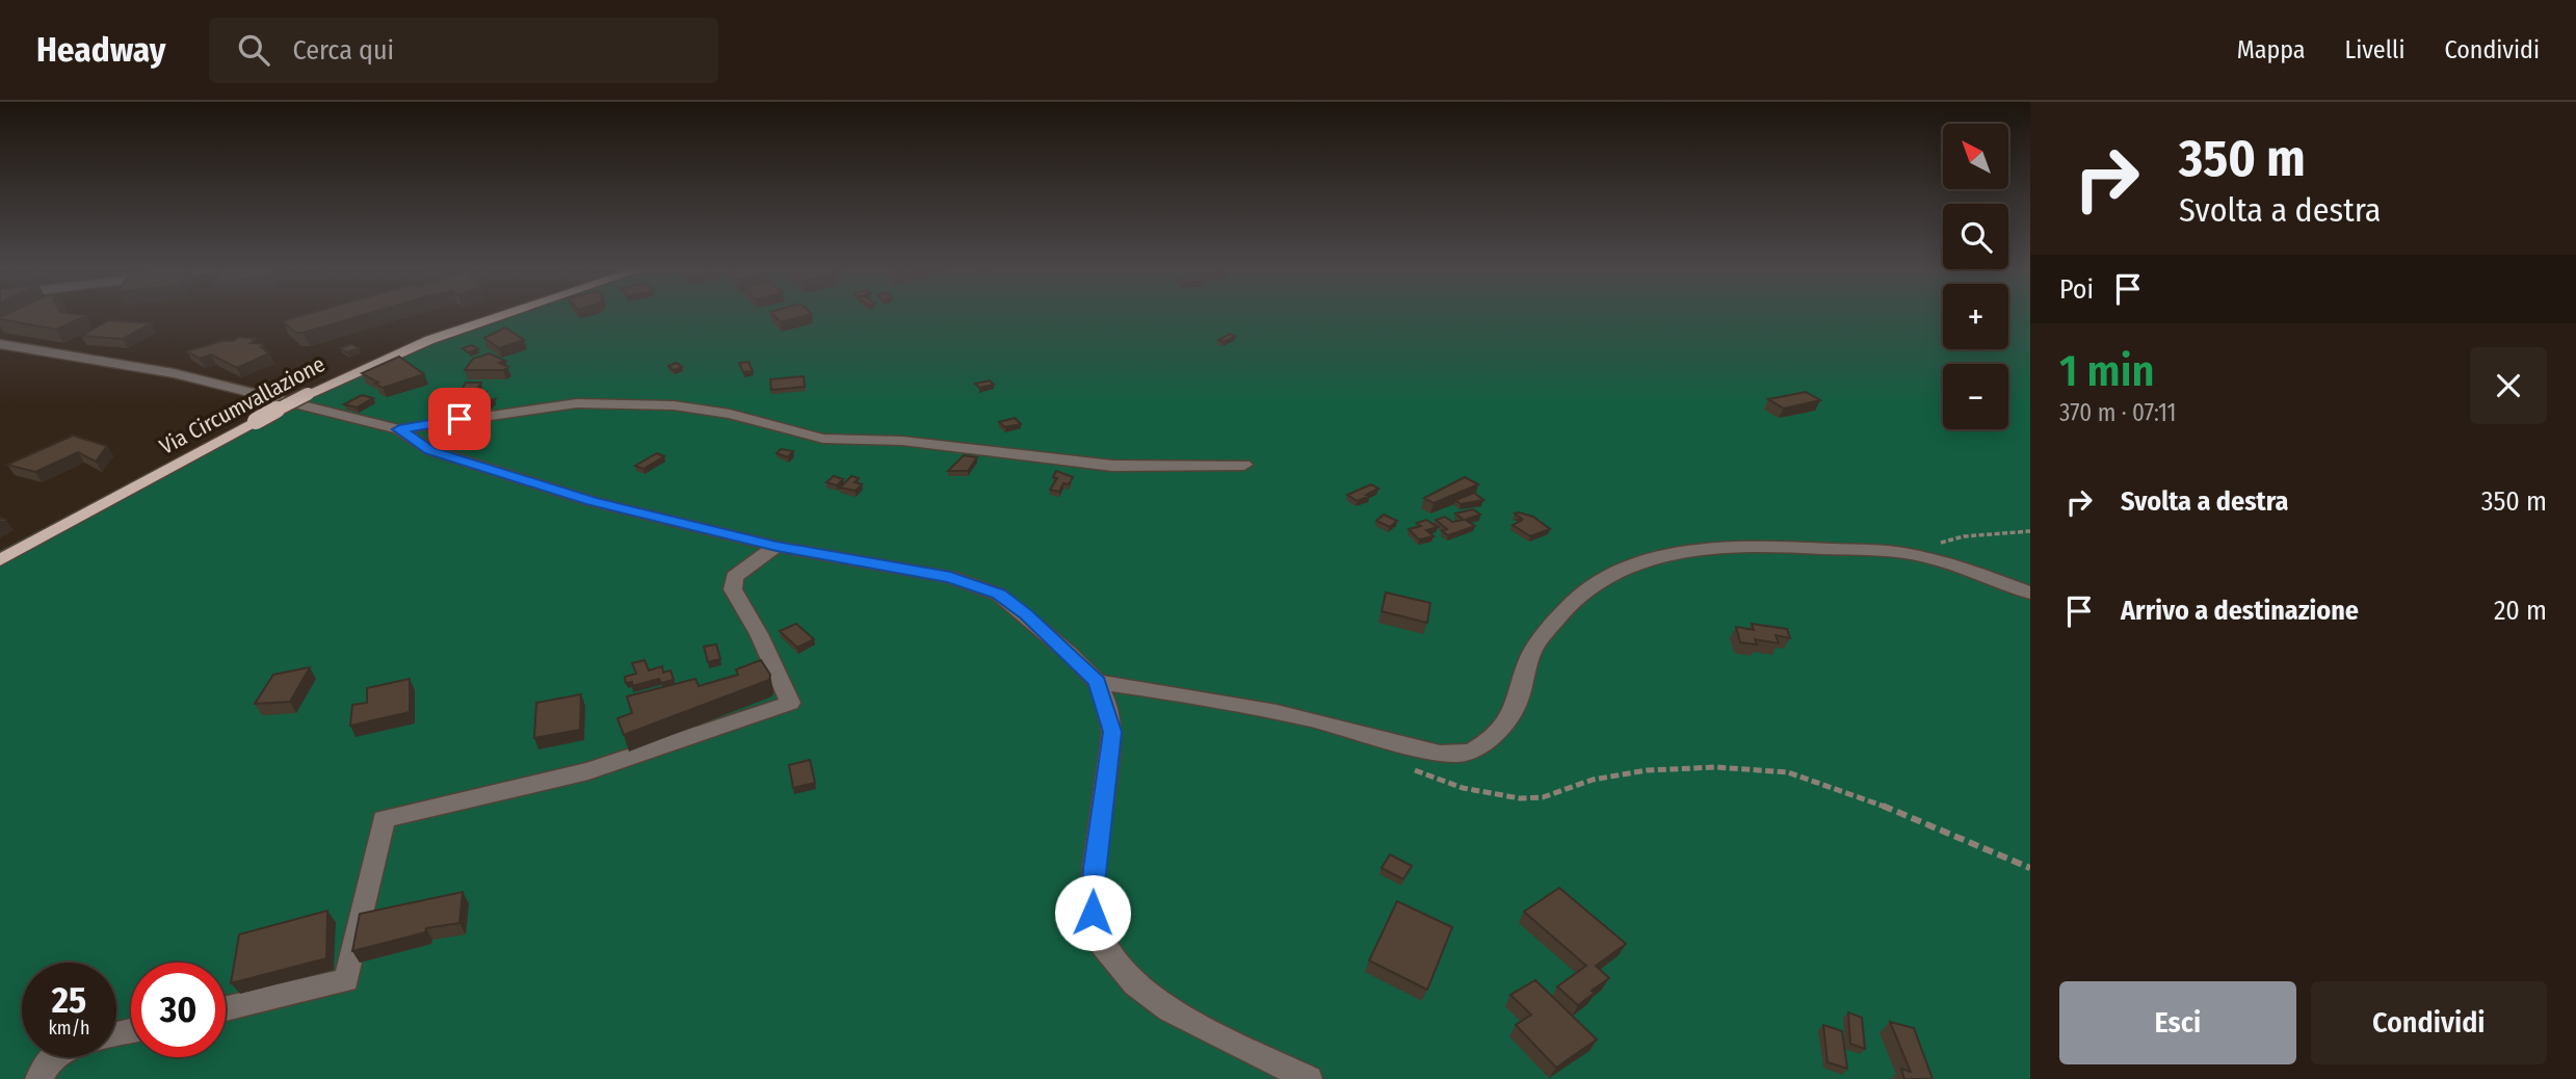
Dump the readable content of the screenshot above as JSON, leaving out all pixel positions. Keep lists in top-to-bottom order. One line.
{"streets":{"main road":["Via Circumvallazione"]},"north":"top left","page":{"header":"Headway","search":"Cerca qui","nav":["Mappa","Livelli","Condividi"],"turn":["350 m","Svolta a destra"],"map_buttons":["+","−"],"then":"Poi","heading":["1 min","370 m · 07:11"],"list":[{"name":"Svolta a destra","value":"350 m"},{"name":"Arrivo a destinazione","value":"20 m"}],"speed":"25 km/h","limit":"30","buttons":["Esci","Condividi"]}}
